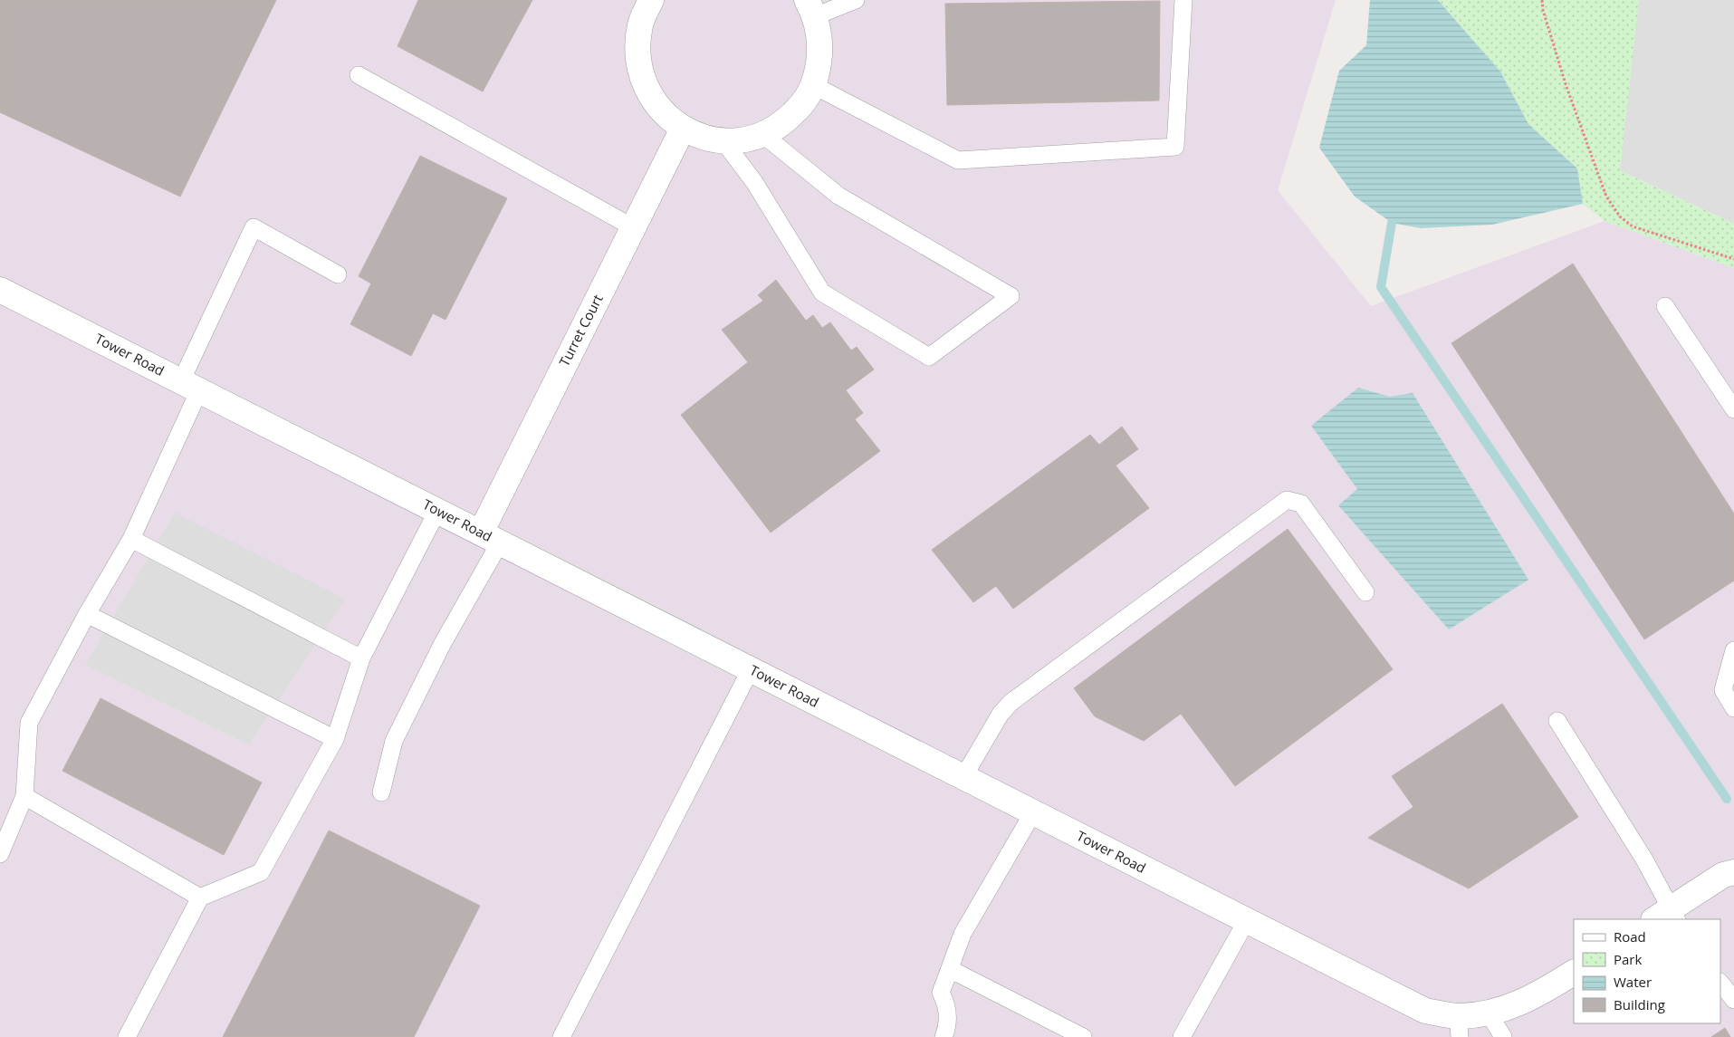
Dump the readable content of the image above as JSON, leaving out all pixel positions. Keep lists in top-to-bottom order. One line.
{"streets":{"street":["Turret Court","Tower Road"]},"crossings":[["Turret Court","Tower Road"]],"legend":["Road","Park","Water","Building"]}
